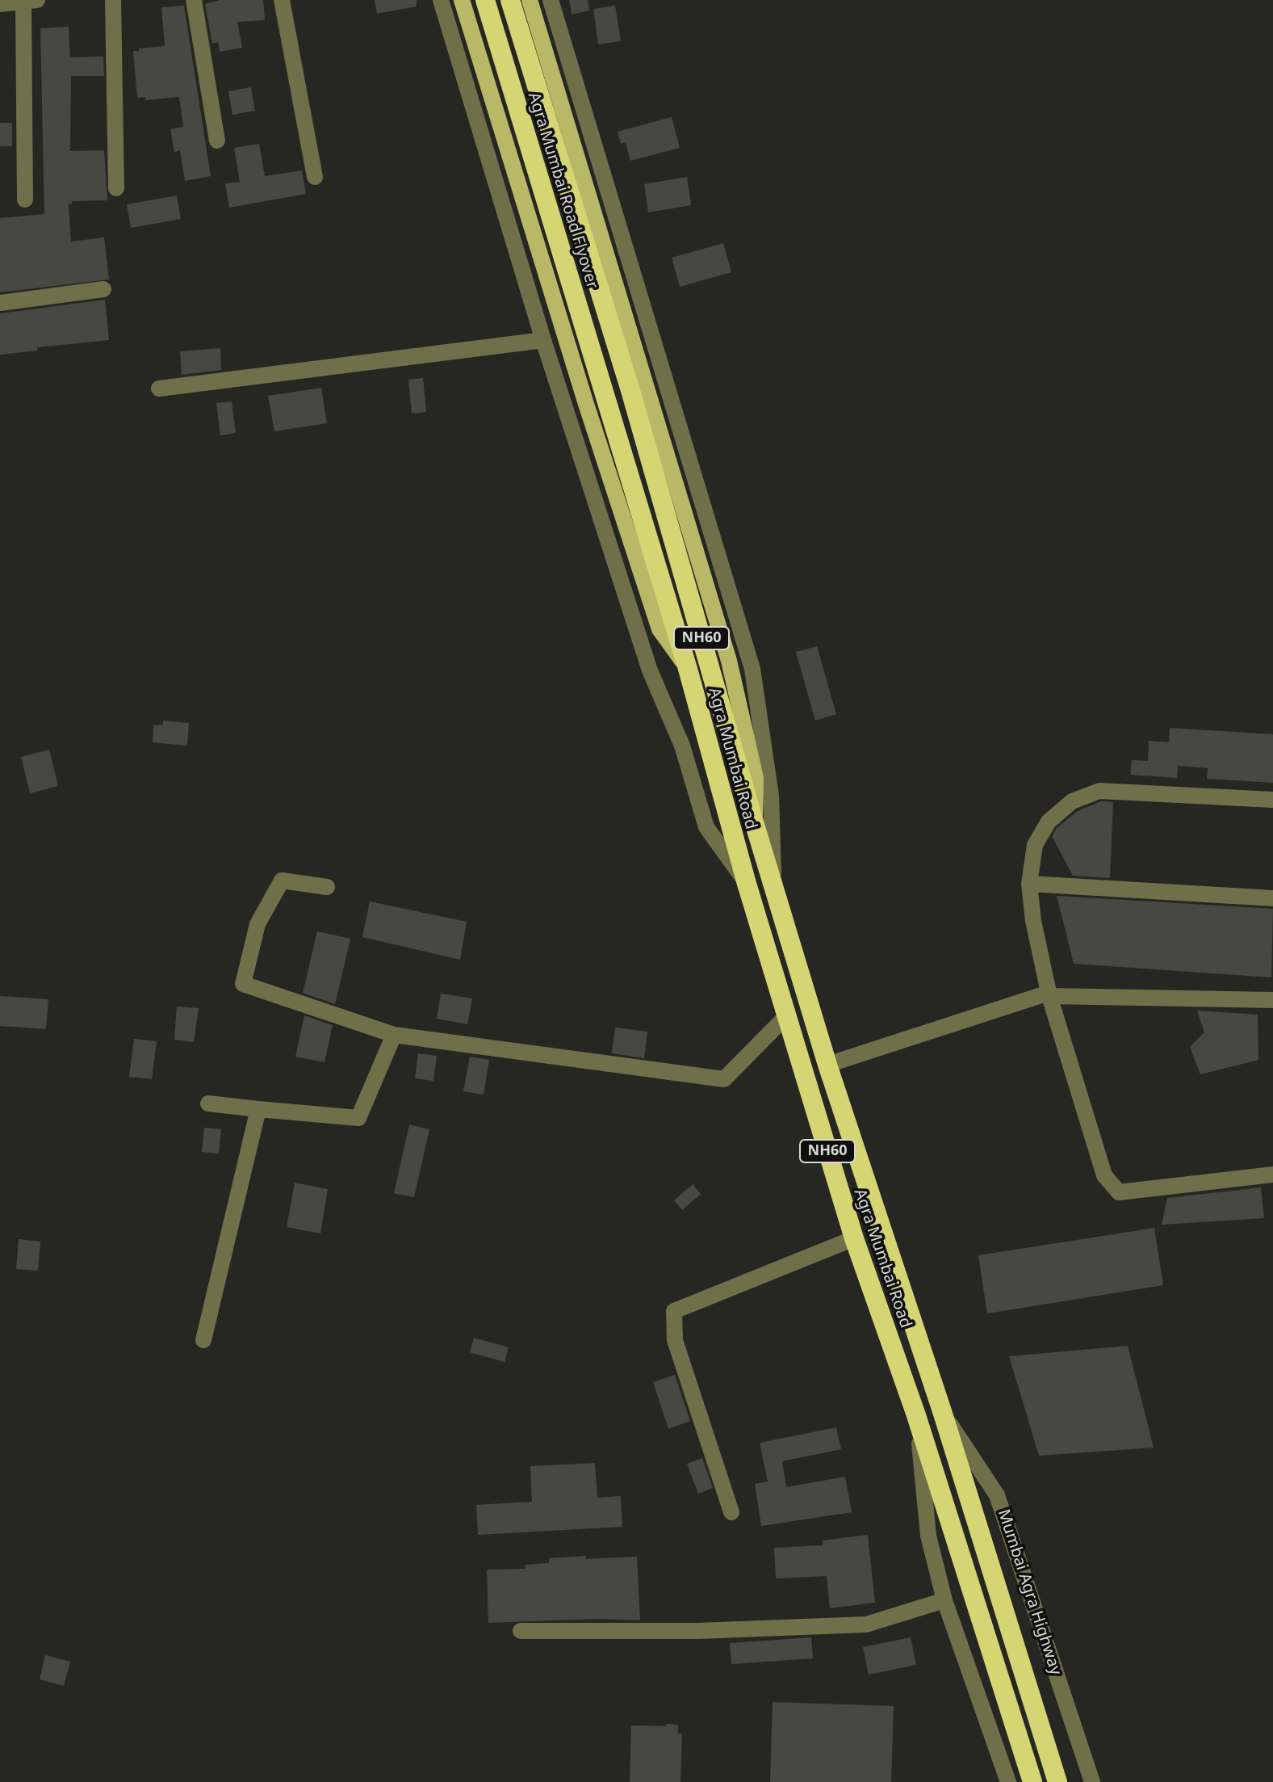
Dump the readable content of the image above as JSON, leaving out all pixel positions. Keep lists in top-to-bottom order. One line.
{"streets":{"highway":["Agra Mumbai Road Flyover","NH60","Agra Mumbai Road"],"street":["Mumbai Agra Highway"]},"crossings":[["Agra Mumbai Road Flyover","NH60"],["Agra Mumbai Road Flyover","Agra Mumbai Road"],["NH60","Agra Mumbai Road"],["Agra Mumbai Road","Mumbai Agra Highway"]]}
